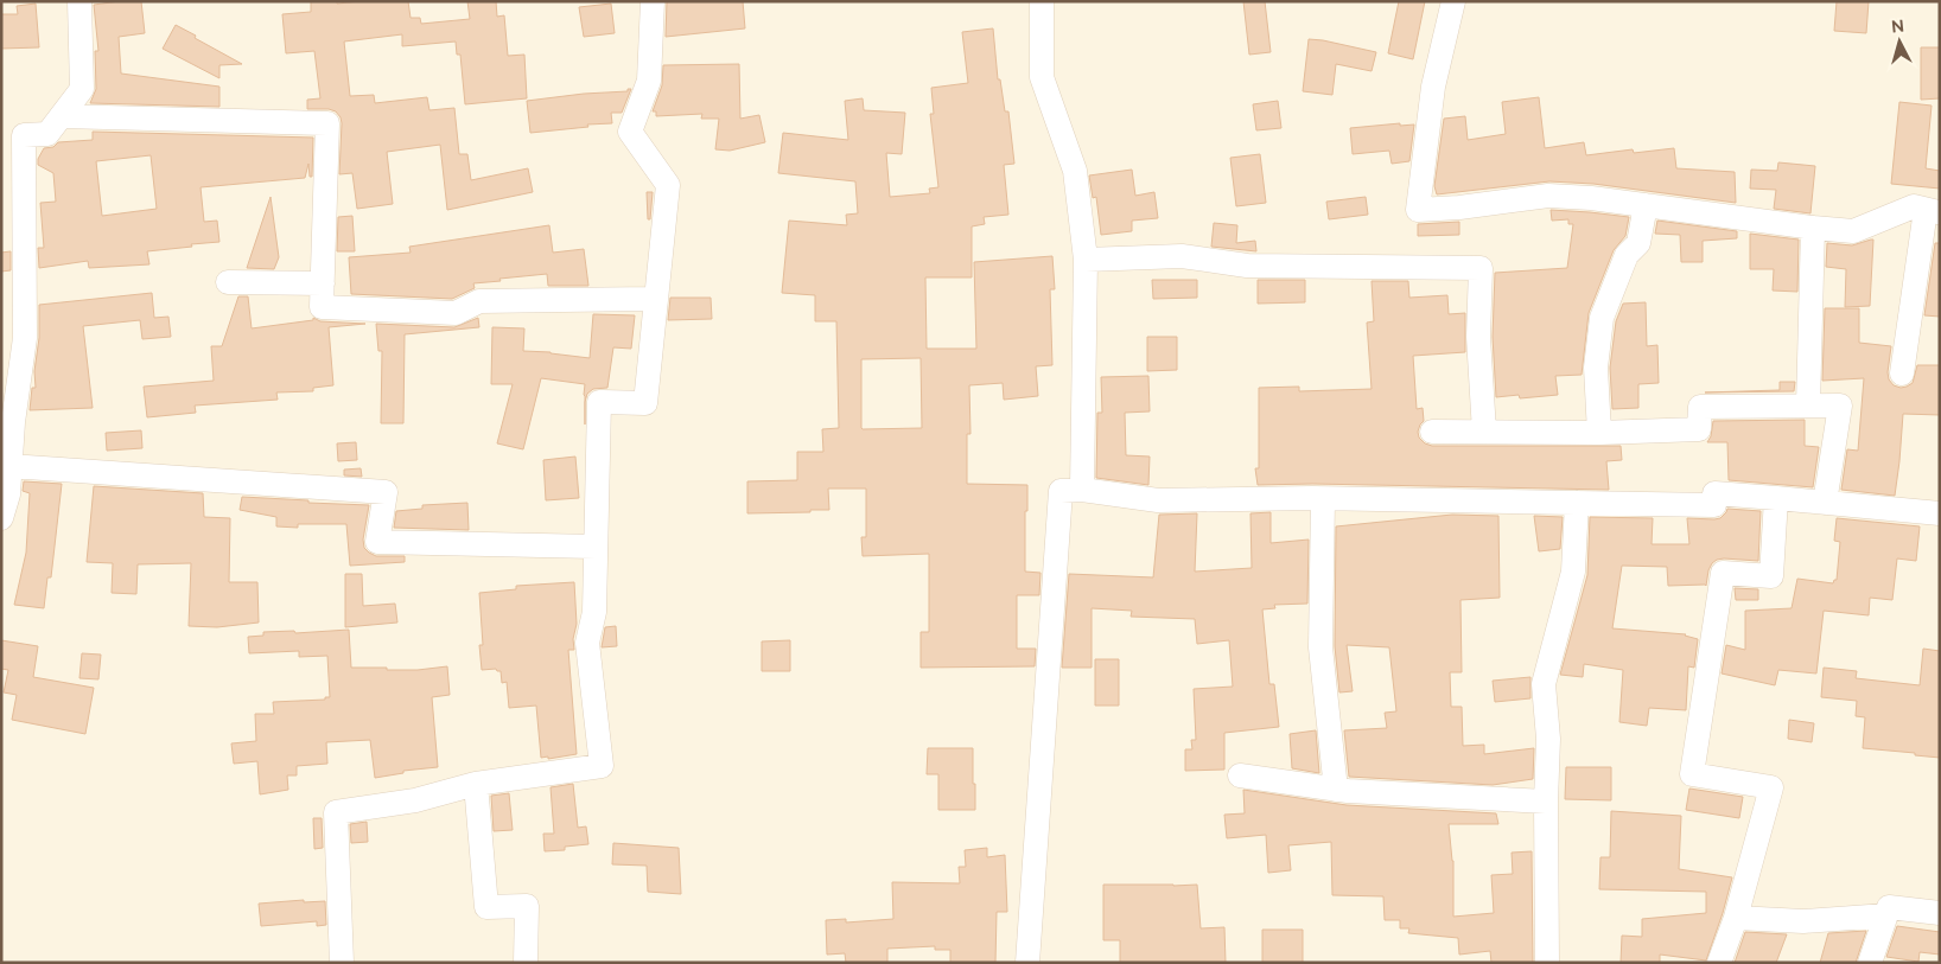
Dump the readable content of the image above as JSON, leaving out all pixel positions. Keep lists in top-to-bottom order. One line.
{"north":"top"}
